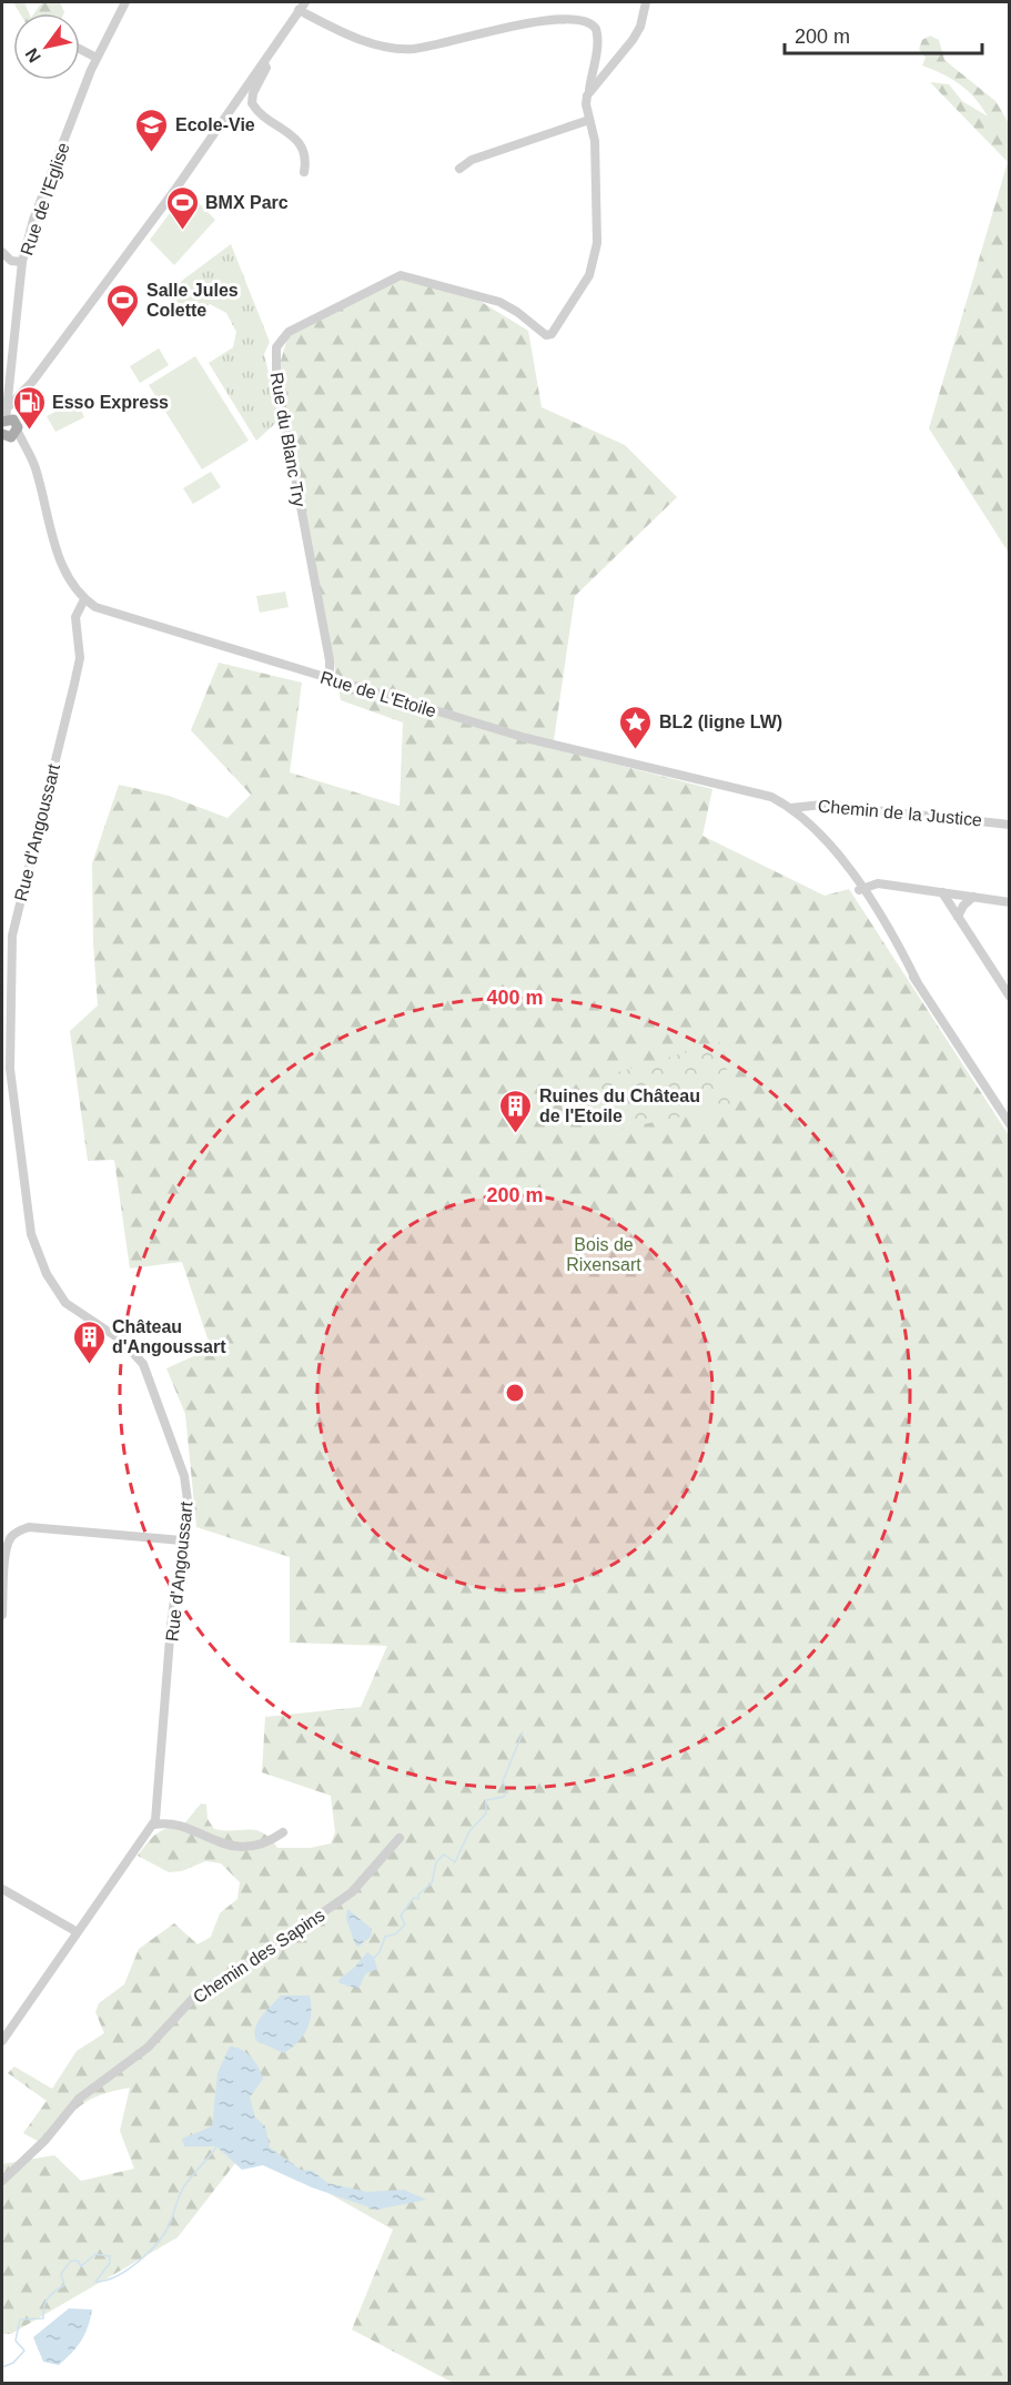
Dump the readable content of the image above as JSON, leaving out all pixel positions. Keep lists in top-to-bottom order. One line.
{"streets":{"street":["Rue de l'Eglise","Rue du Blanc Try","Rue de L'Etoile","Chemin de la Justice","Rue d'Angoussart","Chemin des Sapins"]},"crossings":[["Rue du Blanc Try","Rue de L'Etoile"],["Rue de L'Etoile","Chemin de la Justice"],["Rue de L'Etoile","Rue d'Angoussart"]],"parks":["Bois de Rixensart"],"places":{"school or university":["Ecole-Vie"],"sports":["BMX Parc","Salle Jules Colette"],"fuel station":["Esso Express"],"place":["BL2 (ligne LW)"],"building":["Ruines du Château de l'Etoile","Château d'Angoussart"]},"scale_bar":"200 m","north":"bottom left","rings":["400 m","200 m"]}
